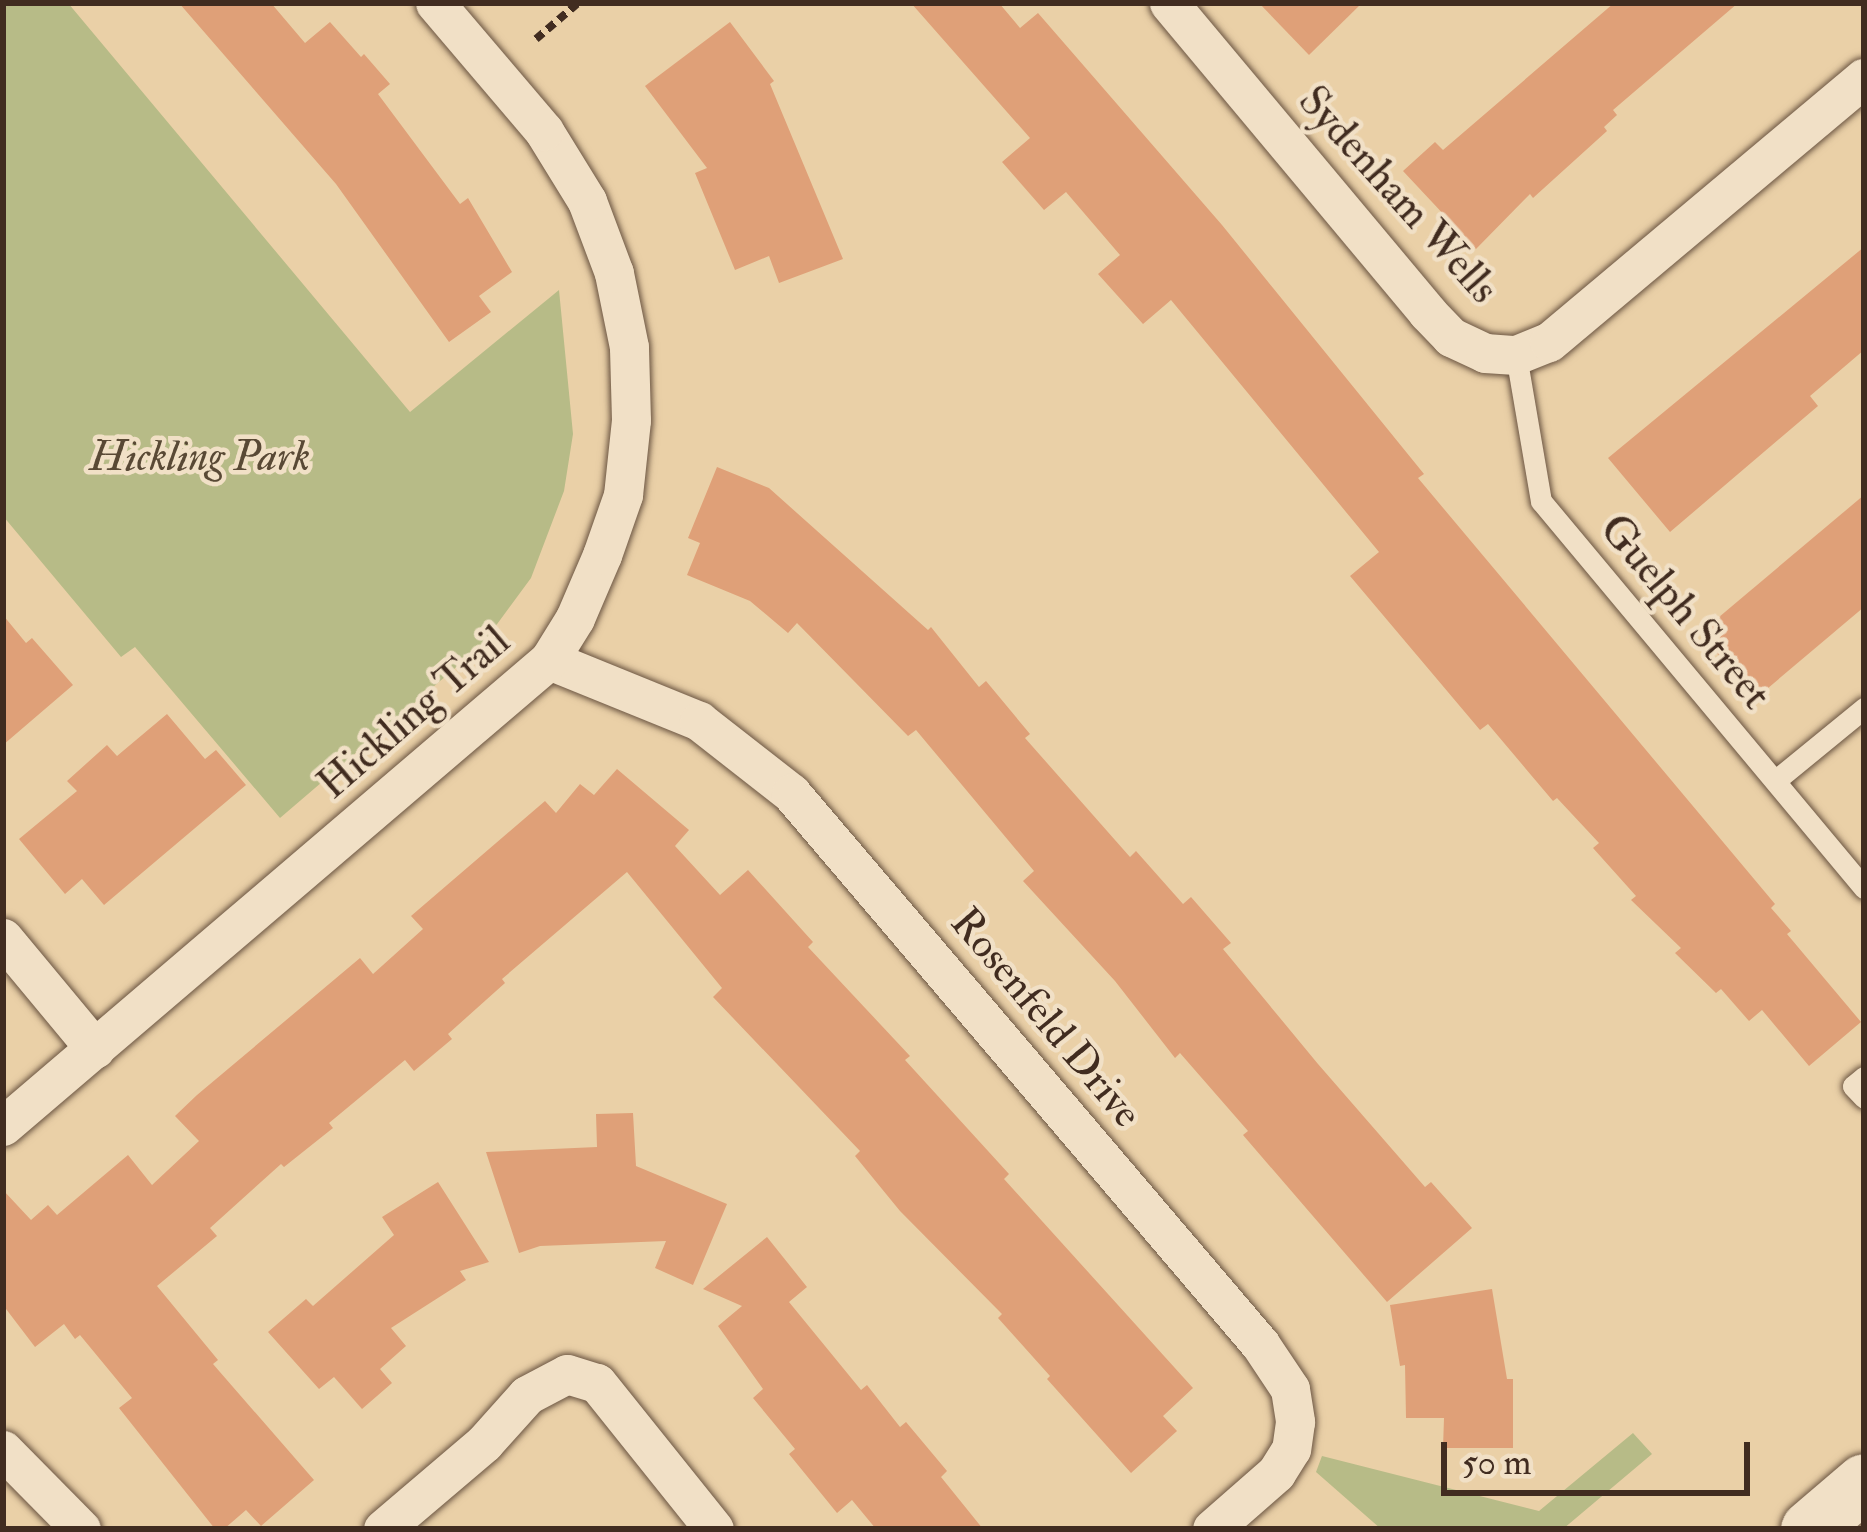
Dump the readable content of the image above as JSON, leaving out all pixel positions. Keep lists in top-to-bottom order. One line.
{"streets":{"street":["Sydenham Wells","Hickling Trail","Rosenfeld Drive"],"lane":["Guelph Street"]},"crossings":[["Sydenham Wells","Guelph Street"],["Hickling Trail","Rosenfeld Drive"]],"parks":["Hickling Park"],"scale_bar":"50 m"}
